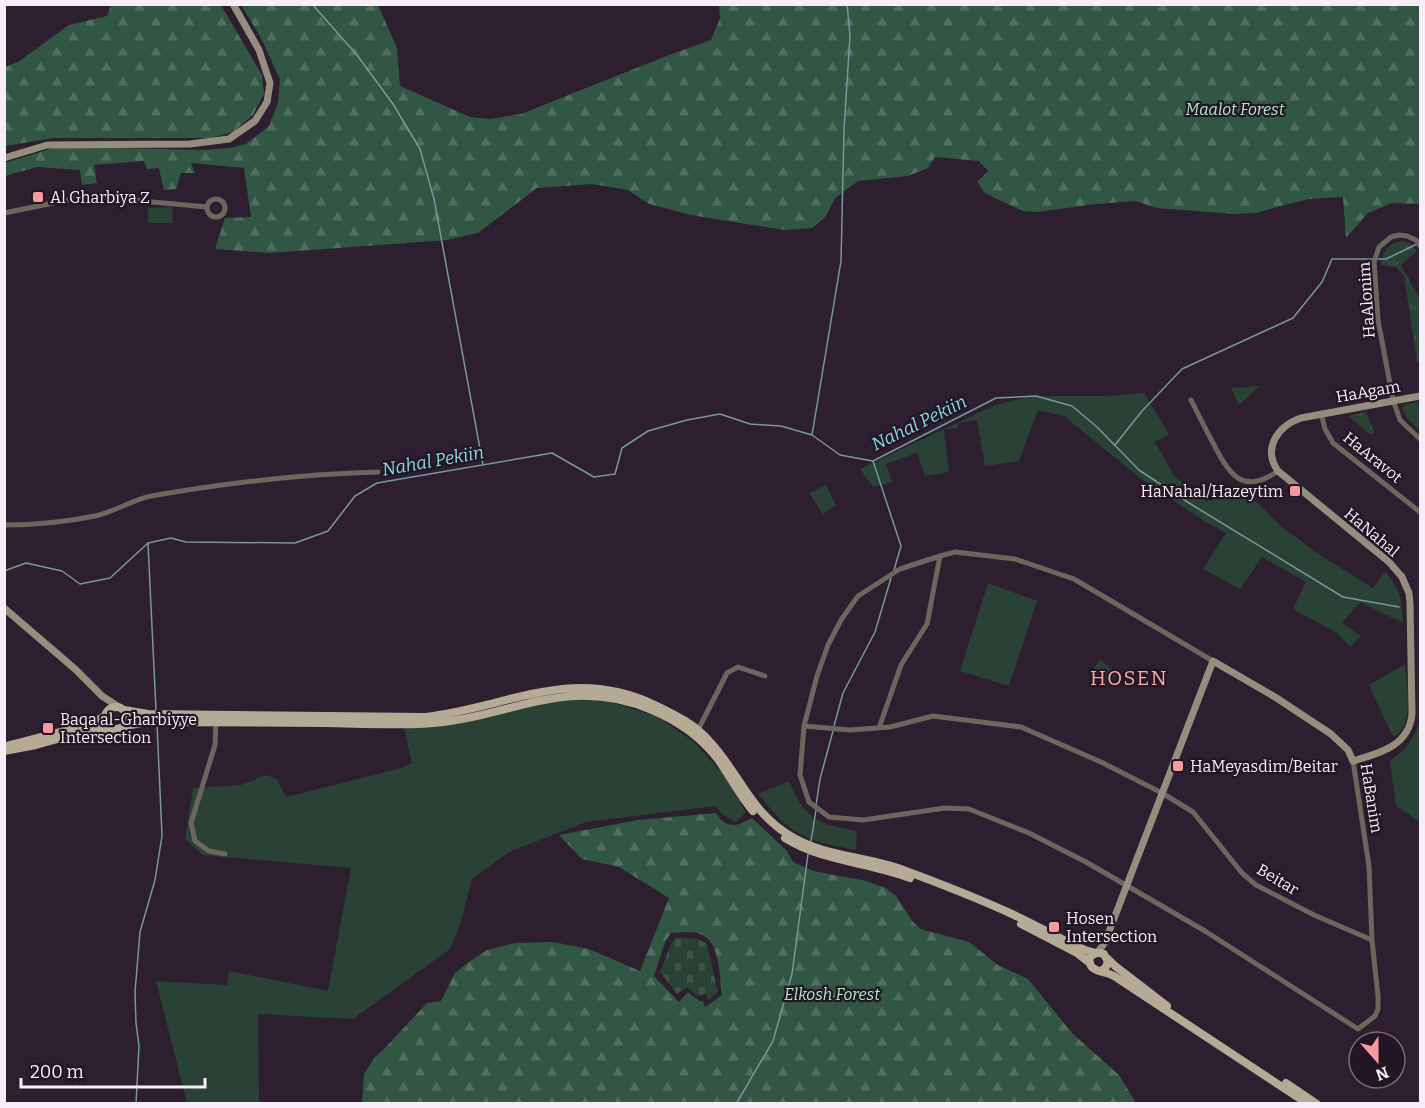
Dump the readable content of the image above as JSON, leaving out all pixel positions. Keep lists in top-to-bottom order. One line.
{"streets":{"street":["HaAlonim","HaAgam","HaAravot","HaNahal","HaBanim","Beitar"]},"crossings":[["HaAlonim","HaAgam"],["HaAgam","HaAravot"],["HaNahal","HaBanim"],["HaBanim","Beitar"]],"districts":["HOSEN"],"water":["Nahal Pekiin"],"parks":["Maalot Forest","Elkosh Forest"],"places":{"transit":["Al Gharbiya Z","HaNahal/Hazeytim","Baqa al-Gharbiyye Intersection","HaMeyasdim/Beitar","Hosen Intersection"]},"scale_bar":"200 m","north":"bottom"}
